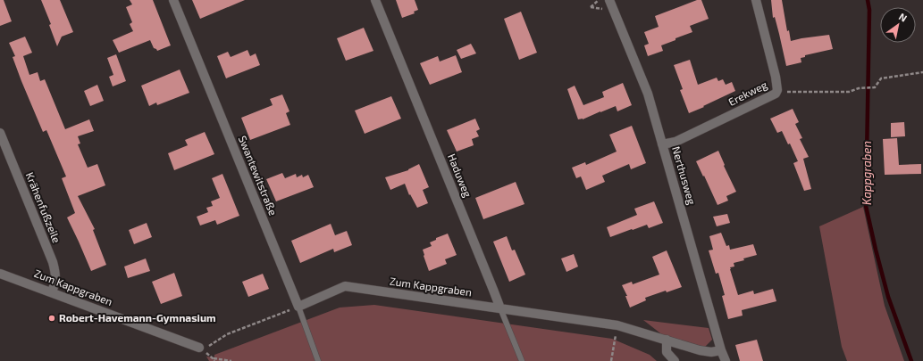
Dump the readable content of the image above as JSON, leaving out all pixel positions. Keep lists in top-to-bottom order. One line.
{"streets":{"street":["Erekweg","Swantewitstraße","Haduweg","Nerthusweg","Krähenfußzeile","Zum Kappgraben"]},"crossings":[["Erekweg","Nerthusweg"],["Swantewitstraße","Zum Kappgraben"],["Haduweg","Zum Kappgraben"],["Nerthusweg","Zum Kappgraben"],["Krähenfußzeile","Zum Kappgraben"]],"water":["Kappgraben"],"places":["Robert-Havemann-Gymnasium"],"north":"top right"}
